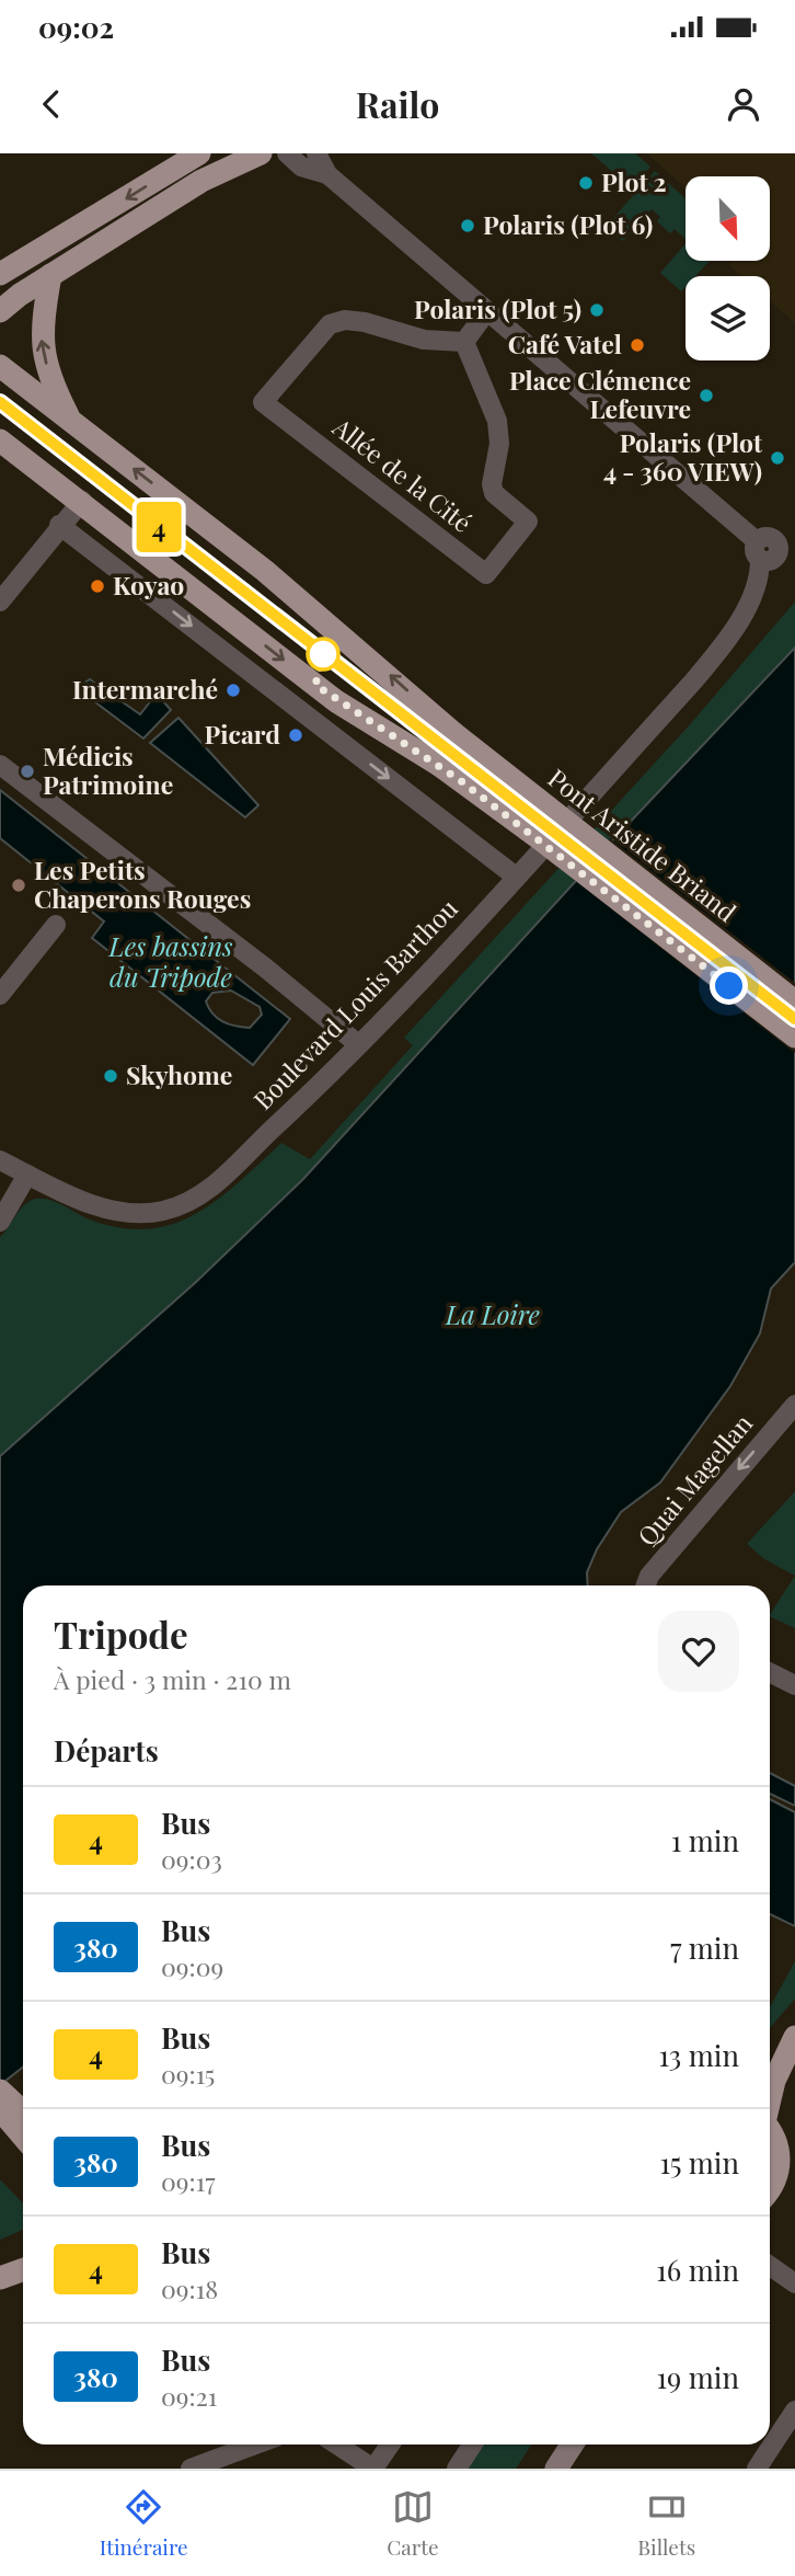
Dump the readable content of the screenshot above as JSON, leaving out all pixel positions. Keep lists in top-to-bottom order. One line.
{"streets":{"main road":["Pont Aristide Briand"],"street":["Allée de la Cité","Boulevard Louis Barthou","Quai Magellan"]},"one_way":["Quai Magellan"],"water":["Les bassins du Tripode","La Loire"],"places":["Plot 2","Polaris (Plot 6)","Polaris (Plot 5)","Café Vatel","Place Clémence Lefeuvre","Polaris (Plot 4 - 360 VIEW)","Koyao","Intermarché","Picard","Médicis Patrimoine","Les Petits Chaperons Rouges","Skyhome"],"lines":["bus line 4"],"north":"bottom right","page":{"status":"09:02","header":"Railo","on_map":"4","heading":[["Tripode","À pied · 3 min · 210 m"],"Départs"],"list":[{"mark":"4","name":"Bus","note":"09:03","value":"1 min"},{"mark":"380","name":"Bus","note":"09:09","value":"7 min"},{"mark":"4","name":"Bus","note":"09:15","value":"13 min"},{"mark":"380","name":"Bus","note":"09:17","value":"15 min"},{"mark":"4","name":"Bus","note":"09:18","value":"16 min"},{"mark":"380","name":"Bus","note":"09:21","value":"19 min"}],"tabs":["Itinéraire","Carte","Billets"]}}
